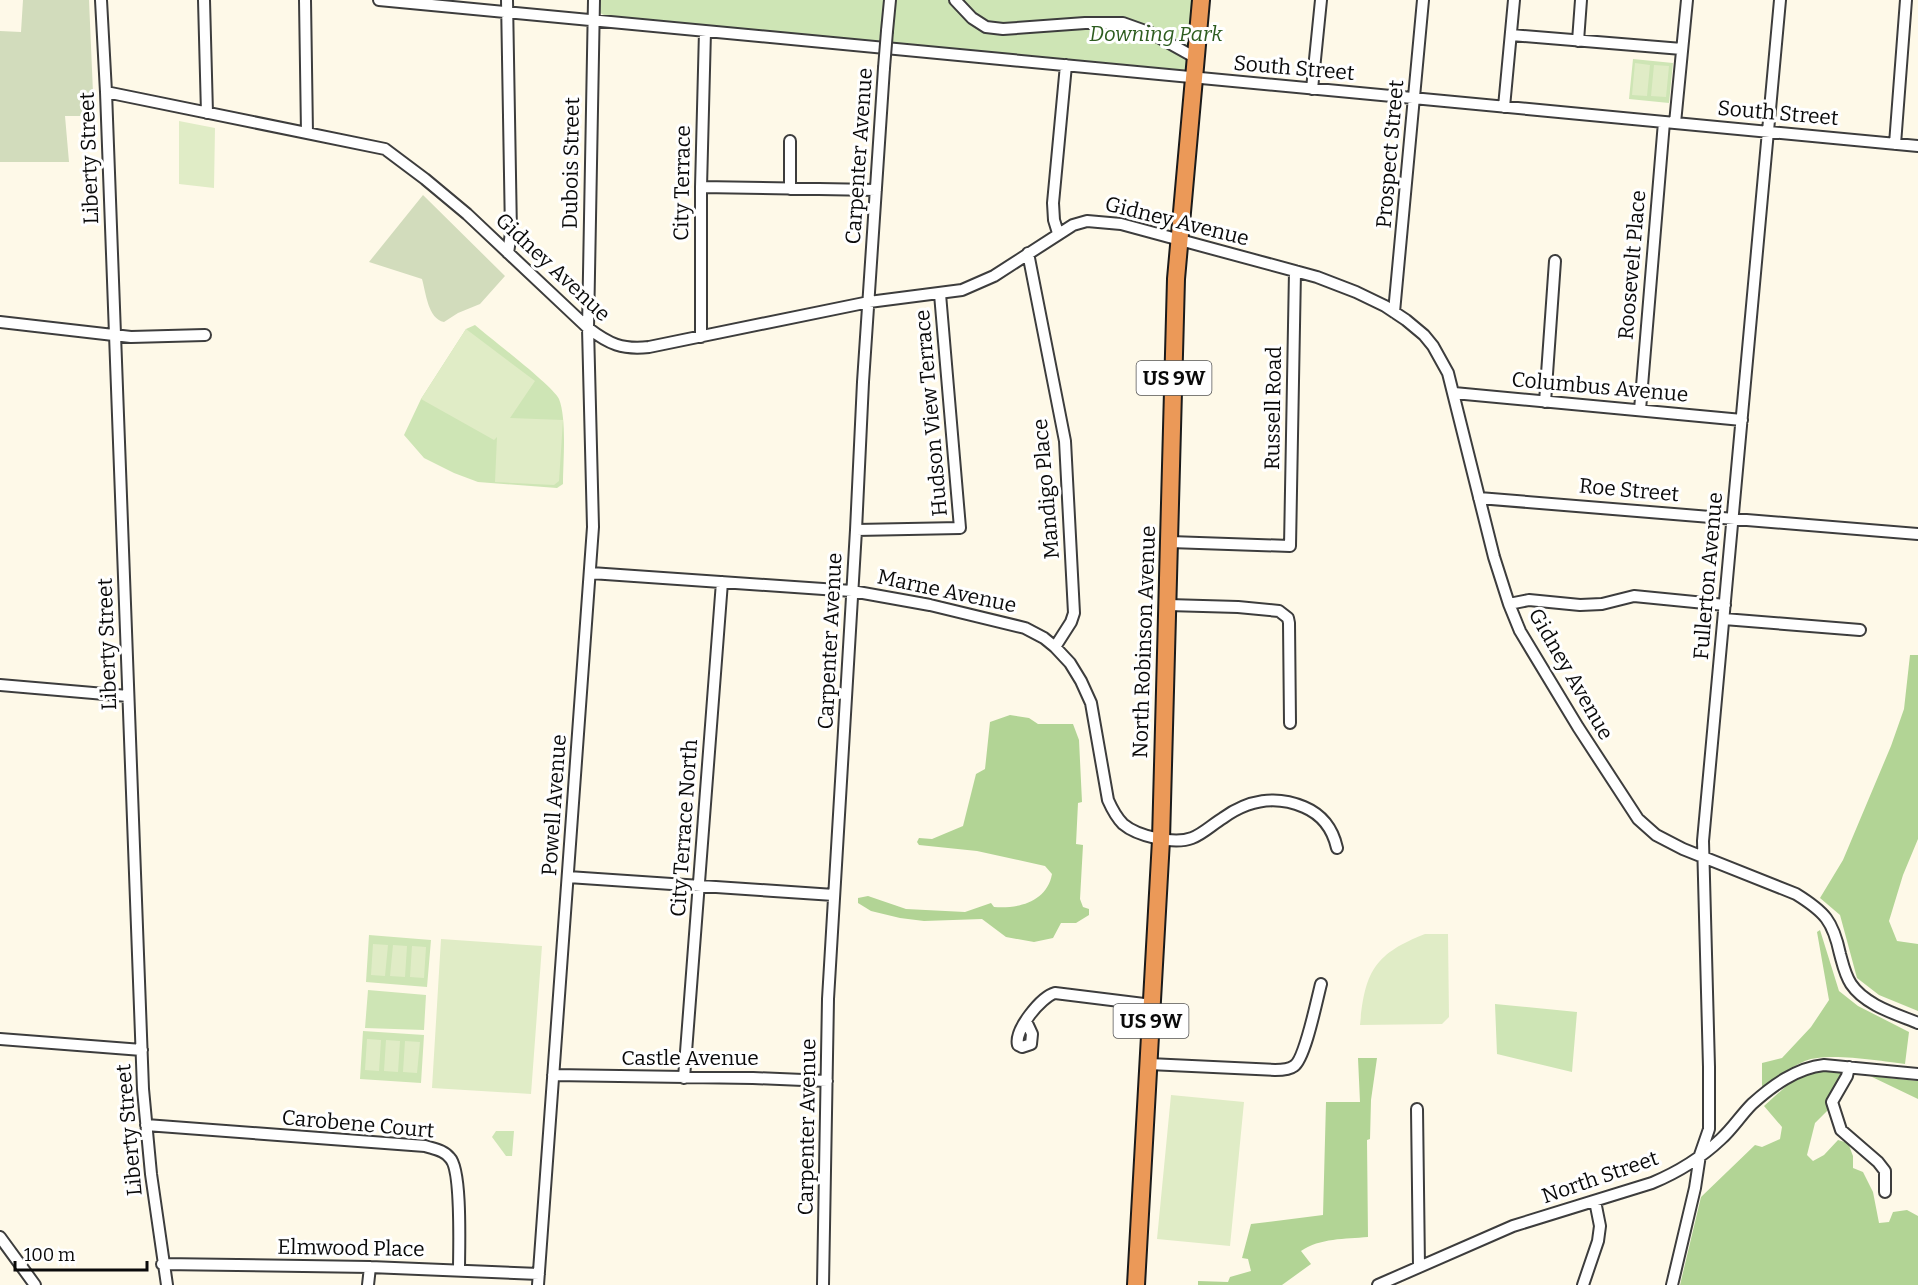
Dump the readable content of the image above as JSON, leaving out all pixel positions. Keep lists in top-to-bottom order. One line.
{"streets":{"highway":["US 9W","North Robinson Avenue"],"street":["South Street","Prospect Street","Carpenter Avenue","Liberty Street","Dubois Street","City Terrace","Gidney Avenue","Roosevelt Place","Columbus Avenue","Russell Road","Hudson View Terrace","Mandigo Place","Roe Street","Fullerton Avenue","Marne Avenue","Powell Avenue","City Terrace North","Castle Avenue","Carobene Court","North Street","Elmwood Place"]},"crossings":[["South Street","Prospect Street"],["South Street","Dubois Street"],["South Street","City Terrace"],["South Street","Roosevelt Place"],["South Street","Fullerton Avenue"],["South Street","North Robinson Avenue"],["Prospect Street","Gidney Avenue"],["Carpenter Avenue","Gidney Avenue"],["Carpenter Avenue","Hudson View Terrace"],["Carpenter Avenue","Marne Avenue"],["Carpenter Avenue","Castle Avenue"],["Liberty Street","Gidney Avenue"],["Liberty Street","Carobene Court"],["Liberty Street","Elmwood Place"],["Dubois Street","Gidney Avenue"],["Dubois Street","Powell Avenue"],["City Terrace","Gidney Avenue"],["Gidney Avenue","Columbus Avenue"],["Gidney Avenue","Russell Road"],["Gidney Avenue","Hudson View Terrace"],["Gidney Avenue","Mandigo Place"],["Gidney Avenue","Roe Street"],["Gidney Avenue","Fullerton Avenue"],["Gidney Avenue","North Robinson Avenue"],["Gidney Avenue","Powell Avenue"],["Roosevelt Place","Columbus Avenue"],["Columbus Avenue","Fullerton Avenue"],["Russell Road","North Robinson Avenue"],["Mandigo Place","Marne Avenue"],["Roe Street","Fullerton Avenue"],["Fullerton Avenue","North Street"],["Marne Avenue","North Robinson Avenue"],["Marne Avenue","Powell Avenue"],["Marne Avenue","City Terrace North"],["Powell Avenue","Castle Avenue"],["Powell Avenue","Elmwood Place"],["City Terrace North","Castle Avenue"],["Carobene Court","Elmwood Place"]],"parks":["Downing Park"],"scale_bar":"100 m"}
